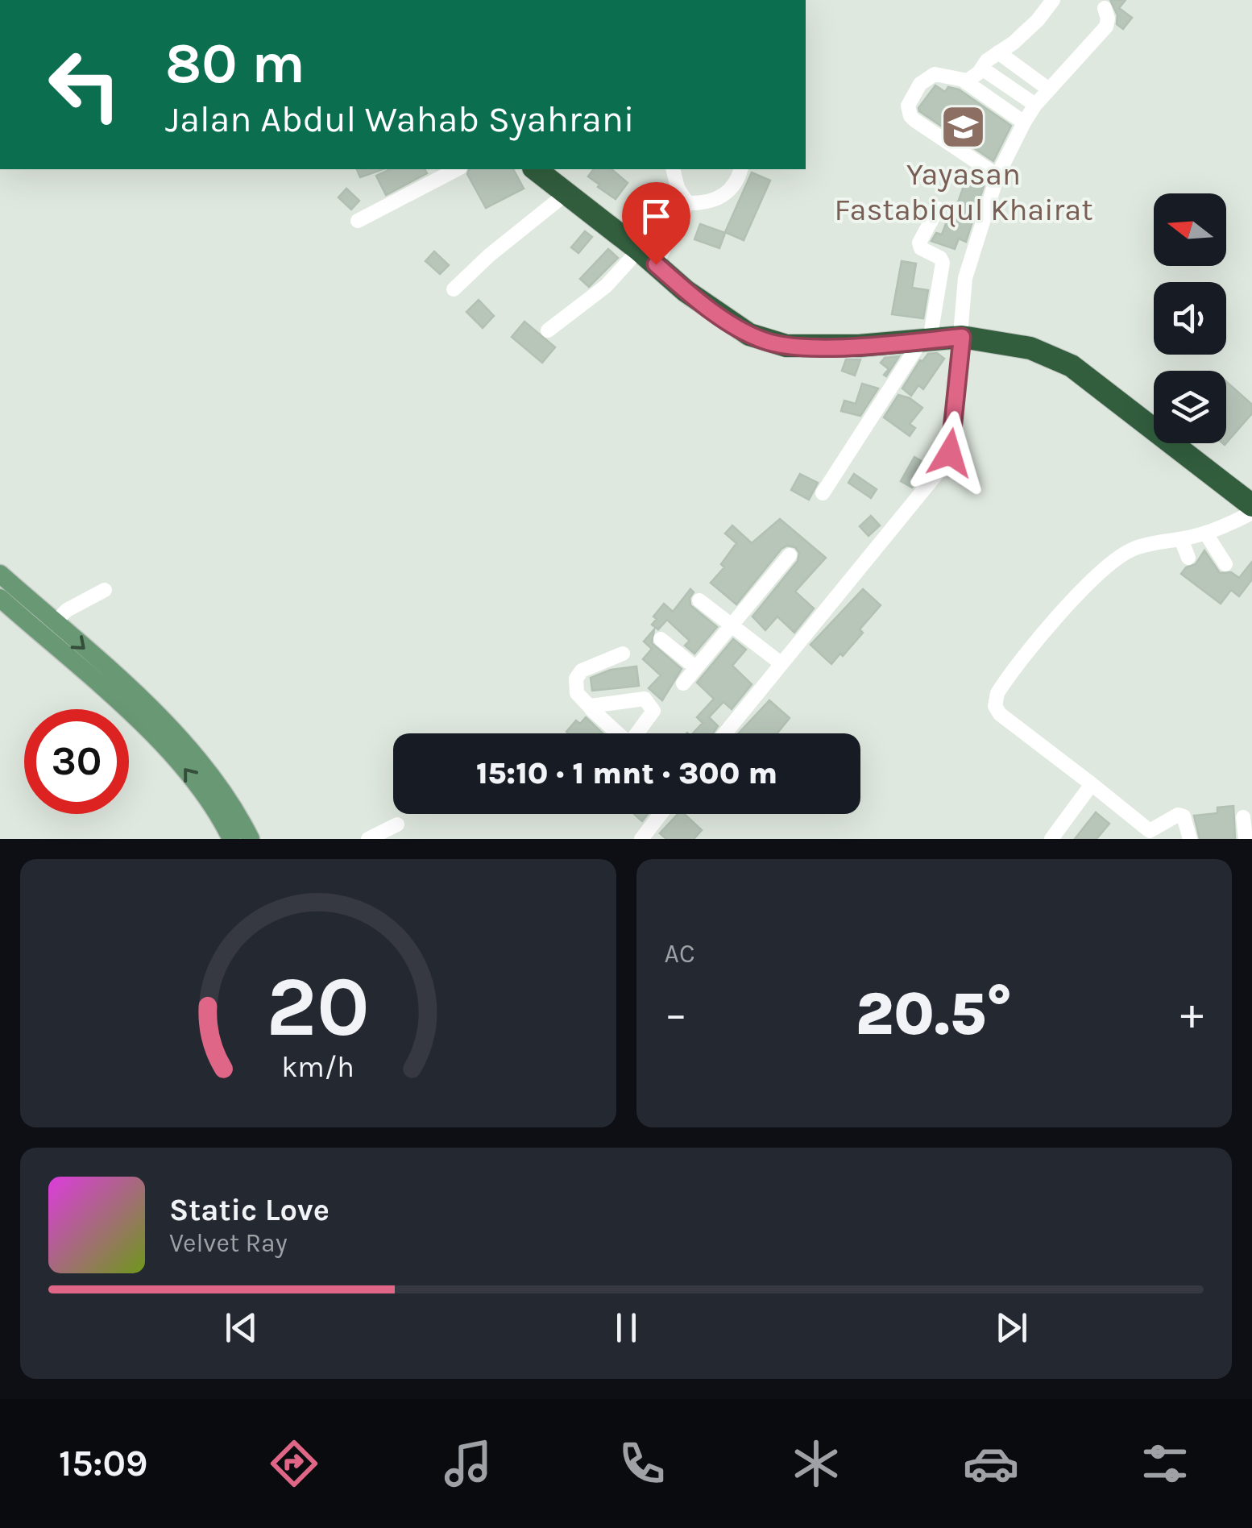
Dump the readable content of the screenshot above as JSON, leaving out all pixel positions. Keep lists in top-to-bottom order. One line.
{"places":{"school or university":["Yayasan Fastabiqul Khairat"]},"north":"left","page":{"turn":["80 m","Jalan Abdul Wahab Syahrani"],"limit":"30","trip":"15:10 · 1 mnt · 300 m","tile":"AC","heat":["−","20.5°","+"],"song":["Static Love","Velvet Ray"],"tabs":"15:09","gauge":["20","km/h"]}}
